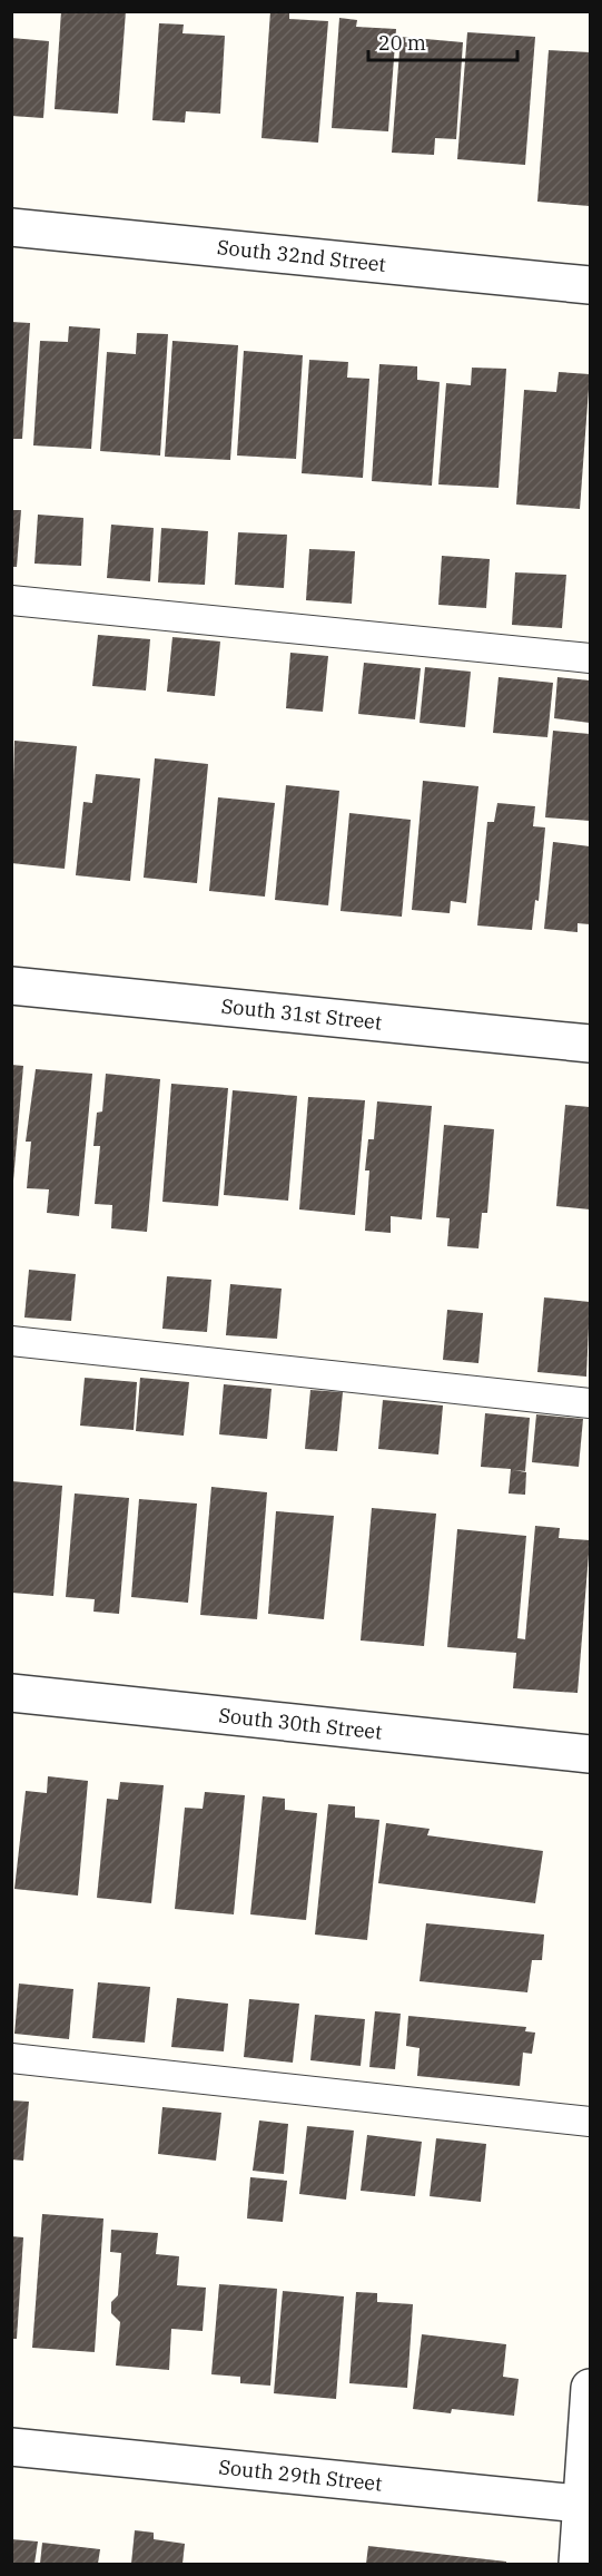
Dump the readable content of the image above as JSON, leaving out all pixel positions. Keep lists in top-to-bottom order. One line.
{"streets":{"street":["South 32nd Street","South 31st Street","South 30th Street","South 29th Street"]},"scale_bar":"20 m"}
